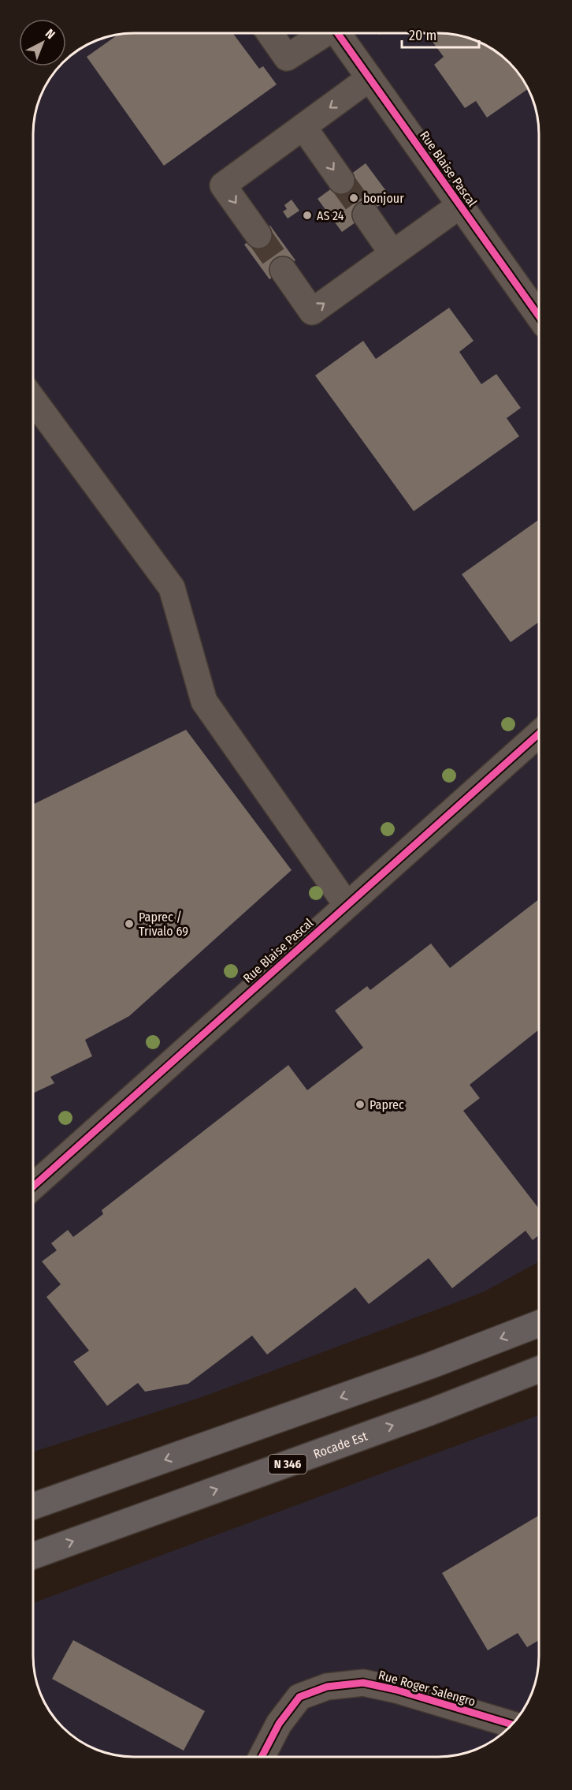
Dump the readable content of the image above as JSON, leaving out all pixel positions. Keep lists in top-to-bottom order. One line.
{"streets":{"highway":["Rocade Est","N 346"],"street":["Rue Blaise Pascal","Rue Roger Salengro"]},"places":["bonjour","AS 24","Paprec / Trivalo 69","Paprec"],"scale_bar":"20 m","north":"top right"}
